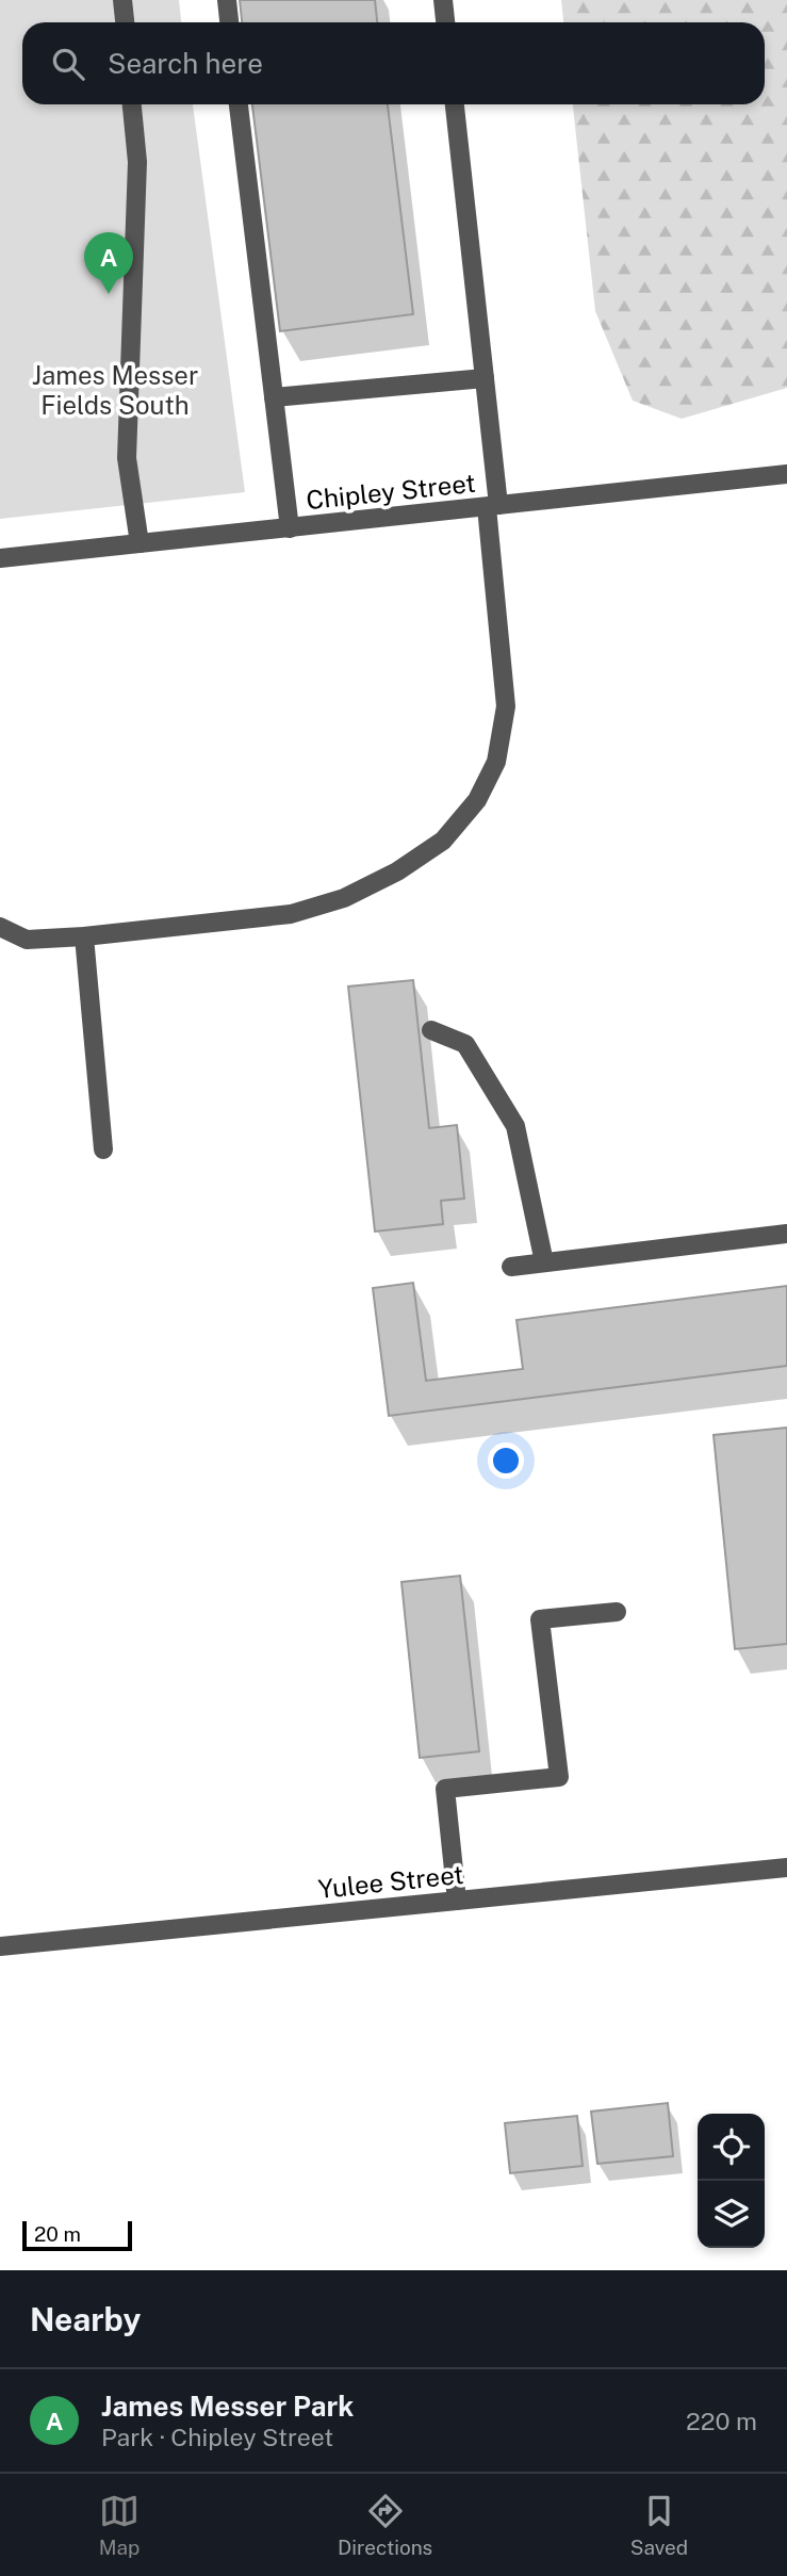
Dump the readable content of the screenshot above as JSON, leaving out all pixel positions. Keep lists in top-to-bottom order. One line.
{"streets":{"street":["Chipley Street","Yulee Street"]},"parks":["James Messer Fields South"],"scale_bar":"20 m","page":{"search":"Search here","pins":"A","scale":"20 m","heading":"Nearby","list":[{"mark":"A","name":"James Messer Park","note":"Park · Chipley Street","value":"220 m"}],"nav":["Map","Directions","Saved"]}}
